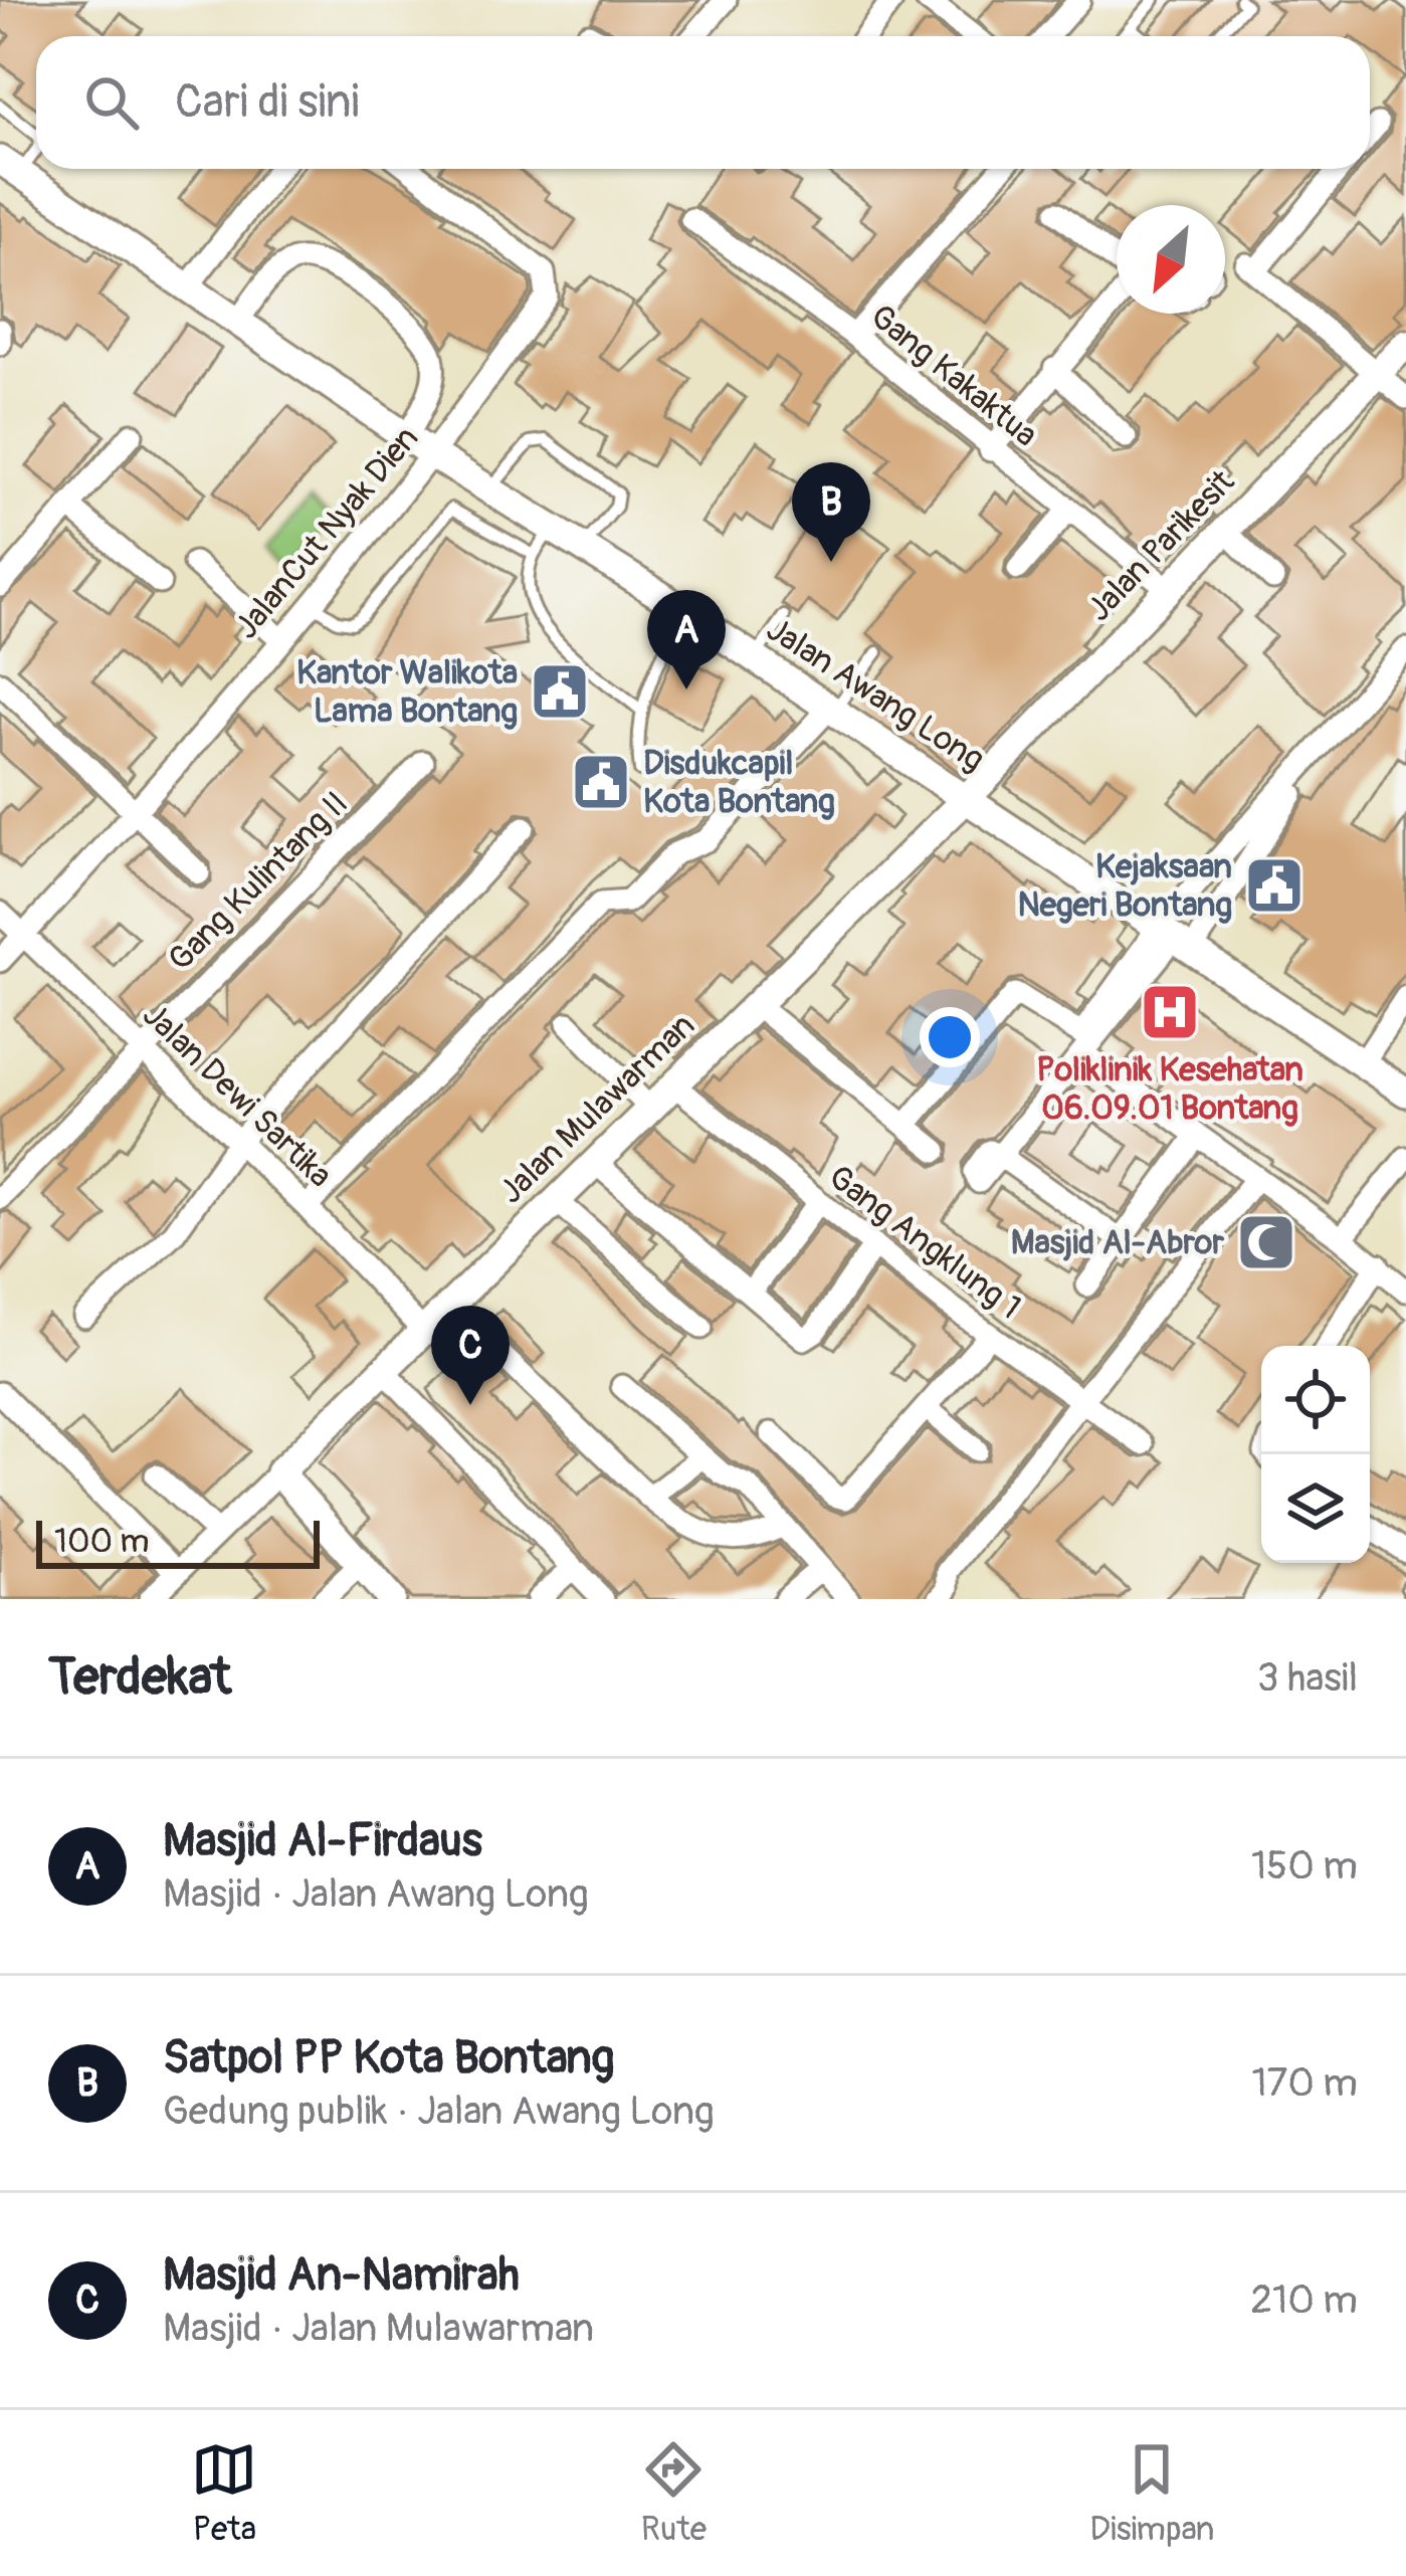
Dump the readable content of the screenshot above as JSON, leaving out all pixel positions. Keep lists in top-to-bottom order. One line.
{"streets":{"street":["Gang Kakaktua","JalanCut Nyak Dien","Jalan Parikesit","Jalan Awang Long","Gang Kulintang II","Jalan Dewi Sartika","Jalan Mulawarman","Gang Angklung 1"]},"crossings":[["Gang Kakaktua","Jalan Parikesit"],["JalanCut Nyak Dien","Jalan Awang Long"],["JalanCut Nyak Dien","Jalan Dewi Sartika"],["Jalan Parikesit","Jalan Awang Long"],["Jalan Parikesit","Jalan Mulawarman"],["Jalan Awang Long","Jalan Mulawarman"],["Gang Kulintang II","Jalan Dewi Sartika"],["Jalan Dewi Sartika","Jalan Mulawarman"],["Jalan Mulawarman","Gang Angklung 1"]],"places":{"public building":["Kantor Walikota Lama Bontang","Disdukcapil Kota Bontang","Kejaksaan Negeri Bontang"],"hospital":["Poliklinik Kesehatan 06.09.01 Bontang"],"mosque":["Masjid Al-Abror"]},"scale_bar":"100 m","north":"bottom left","page":{"search":"Cari di sini","pins":["B","A","C"],"scale":"100 m","heading":["Terdekat","3 hasil"],"list":[{"mark":"A","name":"Masjid Al-Firdaus","note":"Masjid · Jalan Awang Long","value":"150 m"},{"mark":"B","name":"Satpol PP Kota Bontang","note":"Gedung publik · Jalan Awang Long","value":"170 m"},{"mark":"C","name":"Masjid An-Namirah","note":"Masjid · Jalan Mulawarman","value":"210 m"}],"nav":["Peta","Rute","Disimpan"]}}
